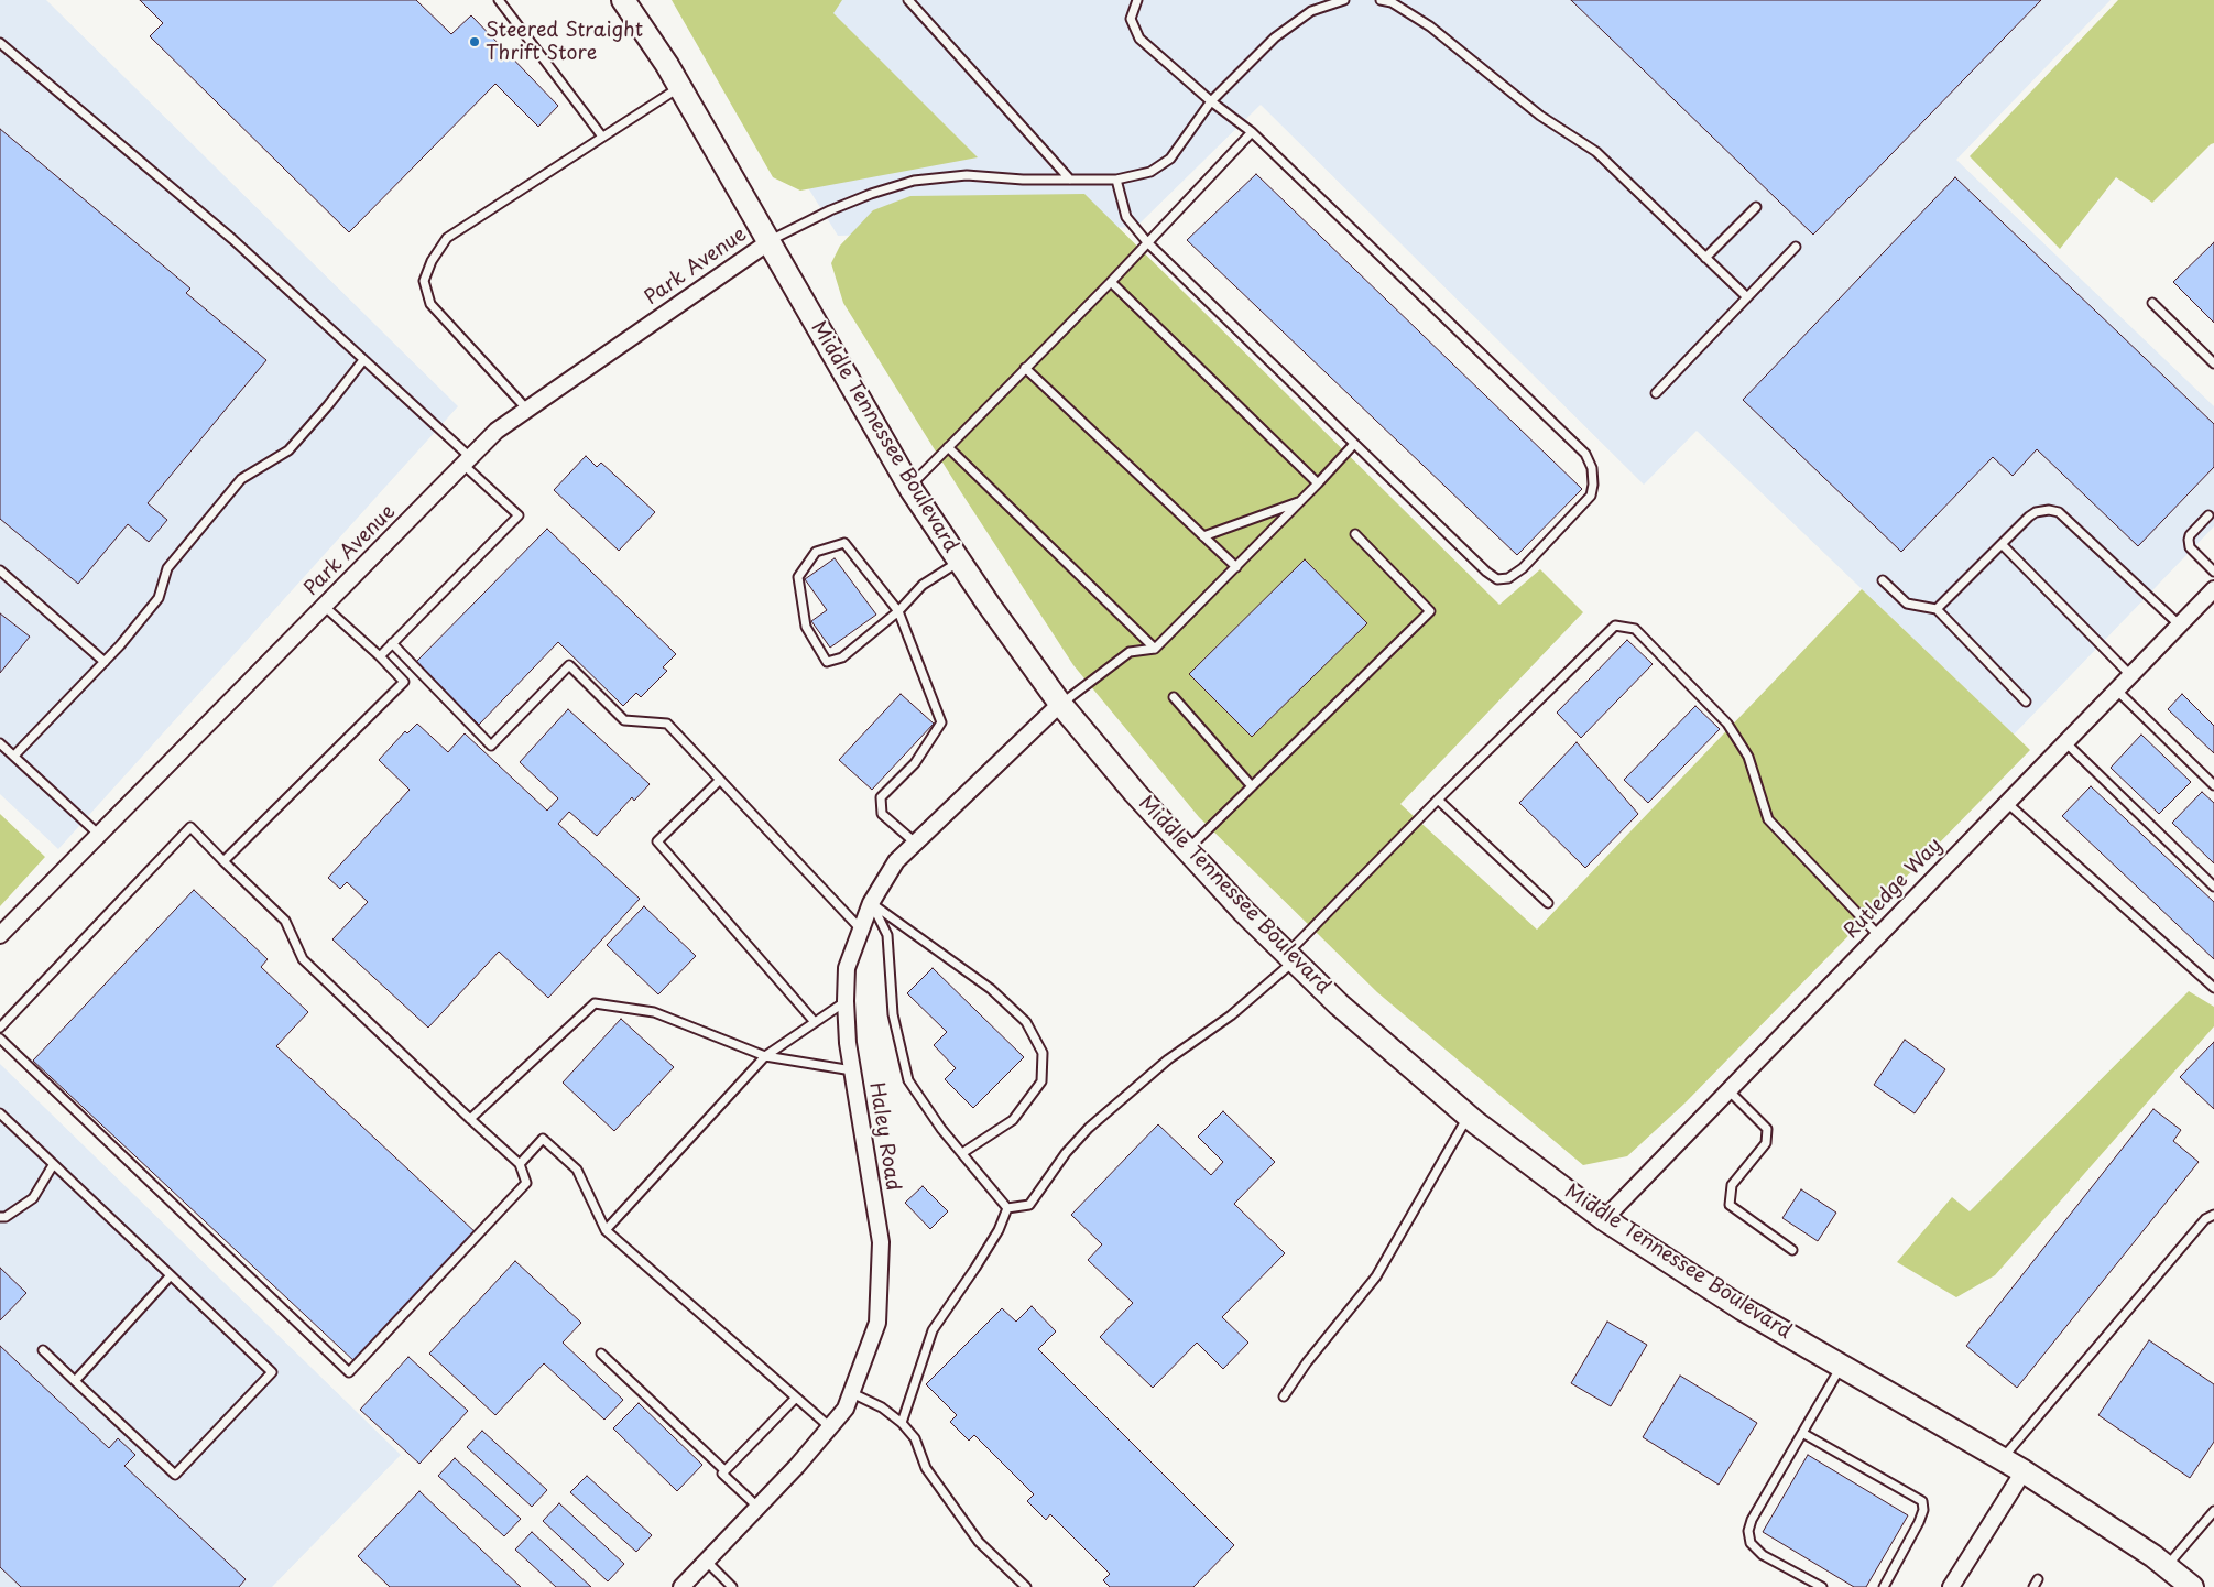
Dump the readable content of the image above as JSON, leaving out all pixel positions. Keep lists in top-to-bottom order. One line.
{"streets":{"main road":["Middle Tennessee Boulevard"],"street":["Park Avenue","Rutledge Way","Haley Road"]},"crossings":[["Park Avenue","Middle Tennessee Boulevard"],["Middle Tennessee Boulevard","Rutledge Way"],["Middle Tennessee Boulevard","Haley Road"]],"places":["Steered Straight Thrift Store"]}
